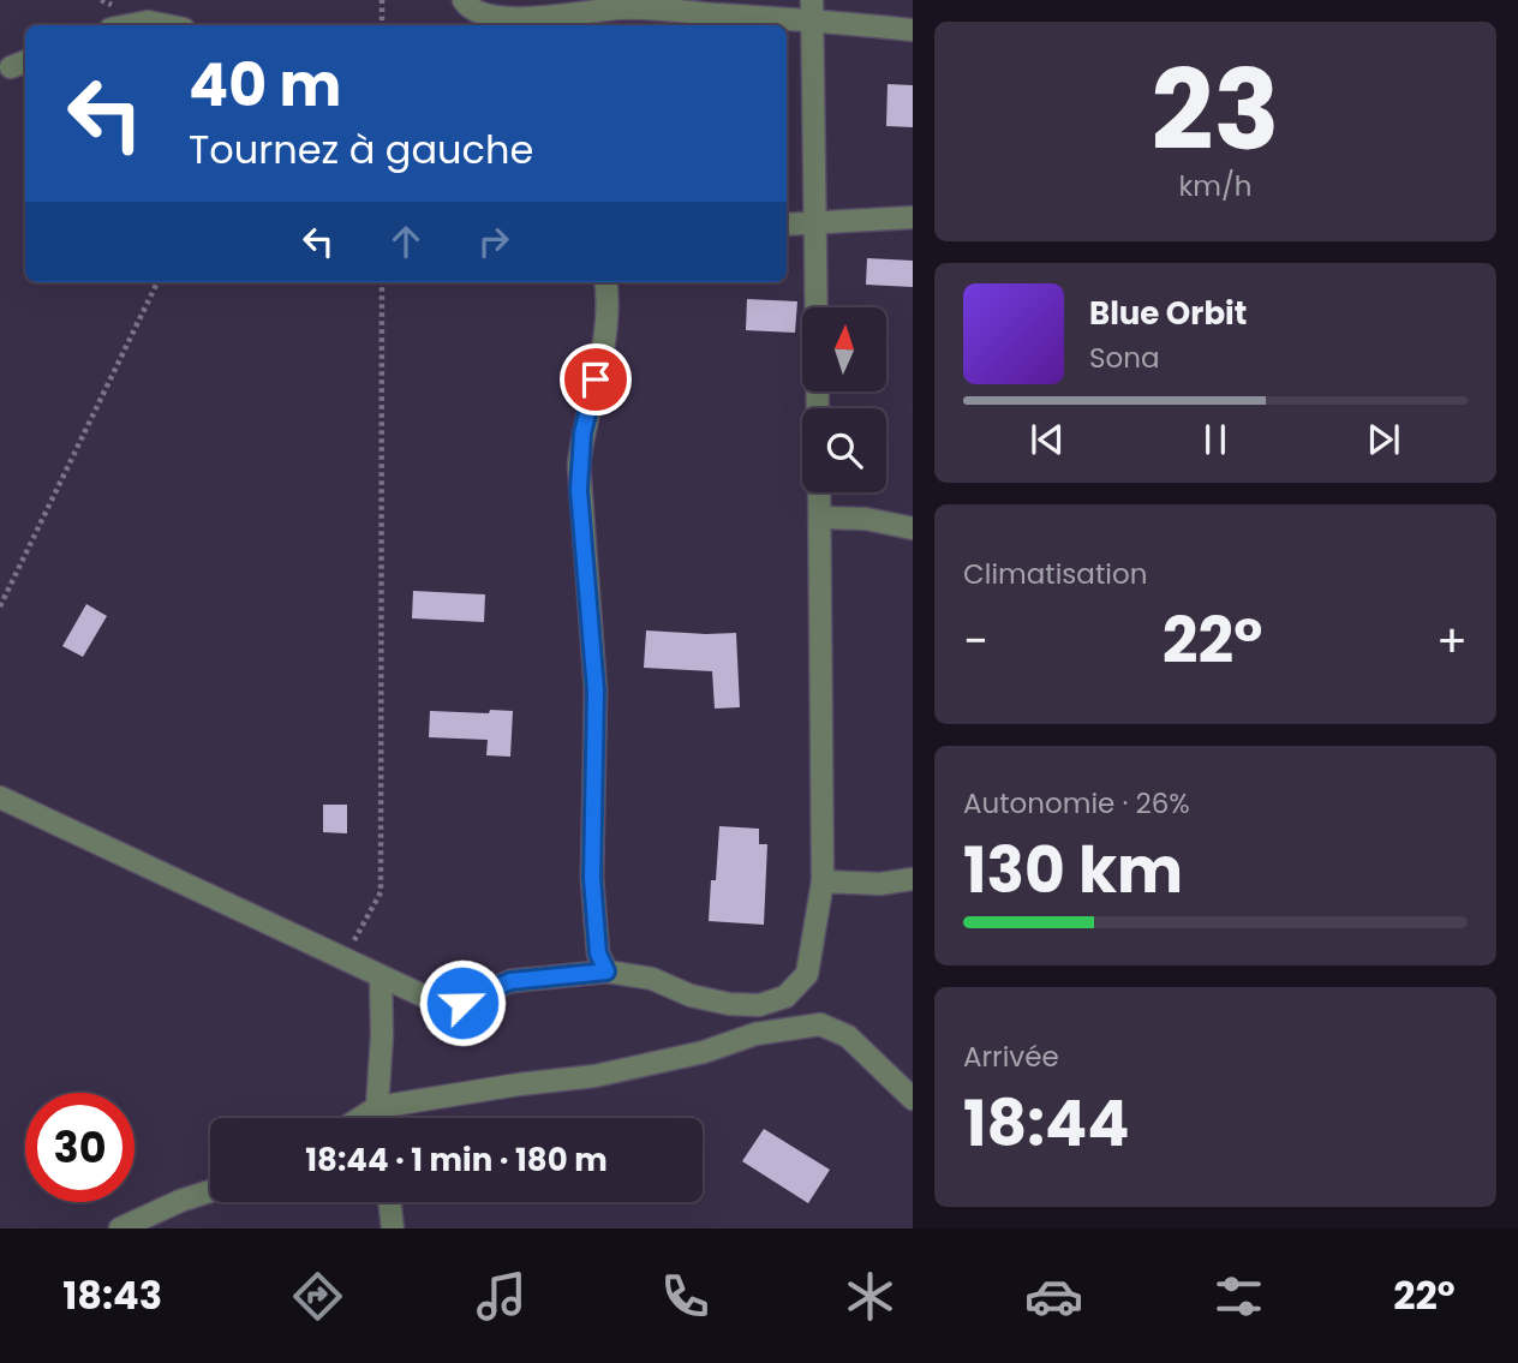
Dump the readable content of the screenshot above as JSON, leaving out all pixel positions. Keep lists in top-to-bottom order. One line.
{"north":"top","page":{"tile":[["23","km/h"],"Climatisation",["Autonomie · 26%","130 km"],["Arrivée","18:44"]],"turn":["40 m","Tournez à gauche"],"song":["Blue Orbit","Sona"],"heat":["−","22°","+"],"limit":"30","trip":"18:44 · 1 min · 180 m","tabs":["18:43","22°"]}}
